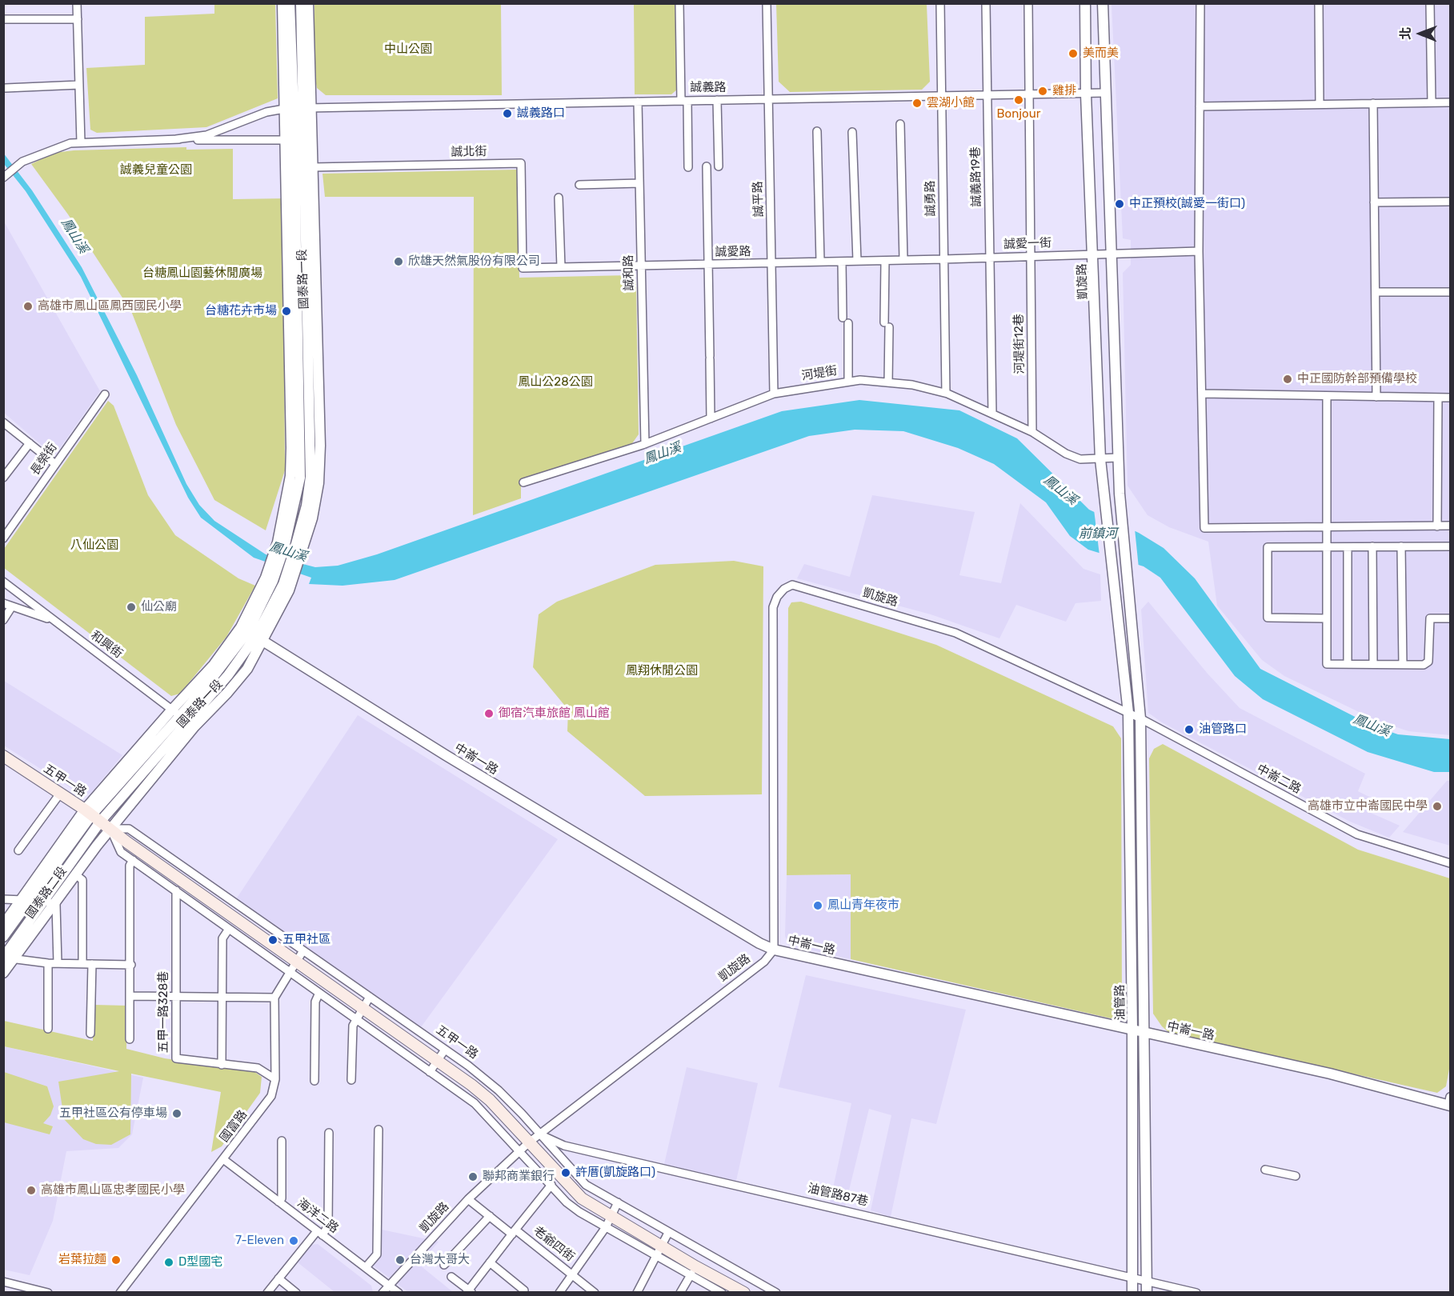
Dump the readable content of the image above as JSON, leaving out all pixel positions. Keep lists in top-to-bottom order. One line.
{"streets":{"main road":["五甲一路"],"street":["誠義路","誠北街","誠義路19巷","誠勇路","誠平路","誠愛一街","誠愛路","誠和路","國泰路一段","凱旋路","河堤街12巷","河堤街","長榮街","和興街","中崙一路","中崙二路","國泰路二段","油管路","五甲一路328巷","國富路","油管路87巷","海洋二路","老爺四街"]},"crossings":[["誠義路","誠義路19巷"],["誠義路","誠勇路"],["誠義路","誠平路"],["誠義路","誠和路"],["誠義路","國泰路一段"],["誠義路","凱旋路"],["誠義路","河堤街12巷"],["誠北街","誠愛路"],["誠北街","國泰路一段"],["誠義路19巷","誠愛一街"],["誠義路19巷","河堤街"],["誠勇路","誠愛一街"],["誠勇路","誠愛路"],["誠勇路","河堤街"],["誠平路","誠愛路"],["誠平路","河堤街"],["誠愛一街","誠愛路"],["誠愛一街","凱旋路"],["誠愛一街","河堤街12巷"],["誠愛路","誠和路"],["誠和路","河堤街"],["國泰路一段","和興街"],["國泰路一段","中崙一路"],["國泰路一段","五甲一路"],["國泰路一段","國泰路二段"],["凱旋路","河堤街"],["凱旋路","中崙一路"],["凱旋路","中崙二路"],["凱旋路","五甲一路"],["凱旋路","油管路"],["凱旋路","油管路87巷"],["凱旋路","海洋二路"],["凱旋路","老爺四街"],["河堤街12巷","河堤街"],["中崙一路","油管路"],["中崙二路","油管路"],["五甲一路","國泰路二段"],["五甲一路","五甲一路328巷"],["五甲一路","油管路87巷"],["油管路","油管路87巷"],["五甲一路328巷","國富路"],["國富路","海洋二路"]],"water":["鳳山溪","前鎮河"],"parks":["中山公園","誠義兒童公園","台糖鳳山園藝休閒廣場","鳳山公28公園","八仙公園","鳳翔休閒公園"],"places":["美而美","雞排","Bonjour","雲湖小館","誠義路口","中正預校(誠愛一街口)","欣雄天然氣股份有限公司","高雄市鳳山區鳳西國民小學","台糖花卉市場","中正國防幹部預備學校","仙公廟","御宿汽車旅館 鳳山館","油管路口","高雄市立中崙國民中學","鳳山青年夜市","五甲社區","五甲社區公有停車場","許厝(凱旋路口)","聯邦商業銀行","高雄市鳳山區忠孝國民小學","7-Eleven","岩葉拉麵","台灣大哥大","D型國宅"],"north":"left"}
